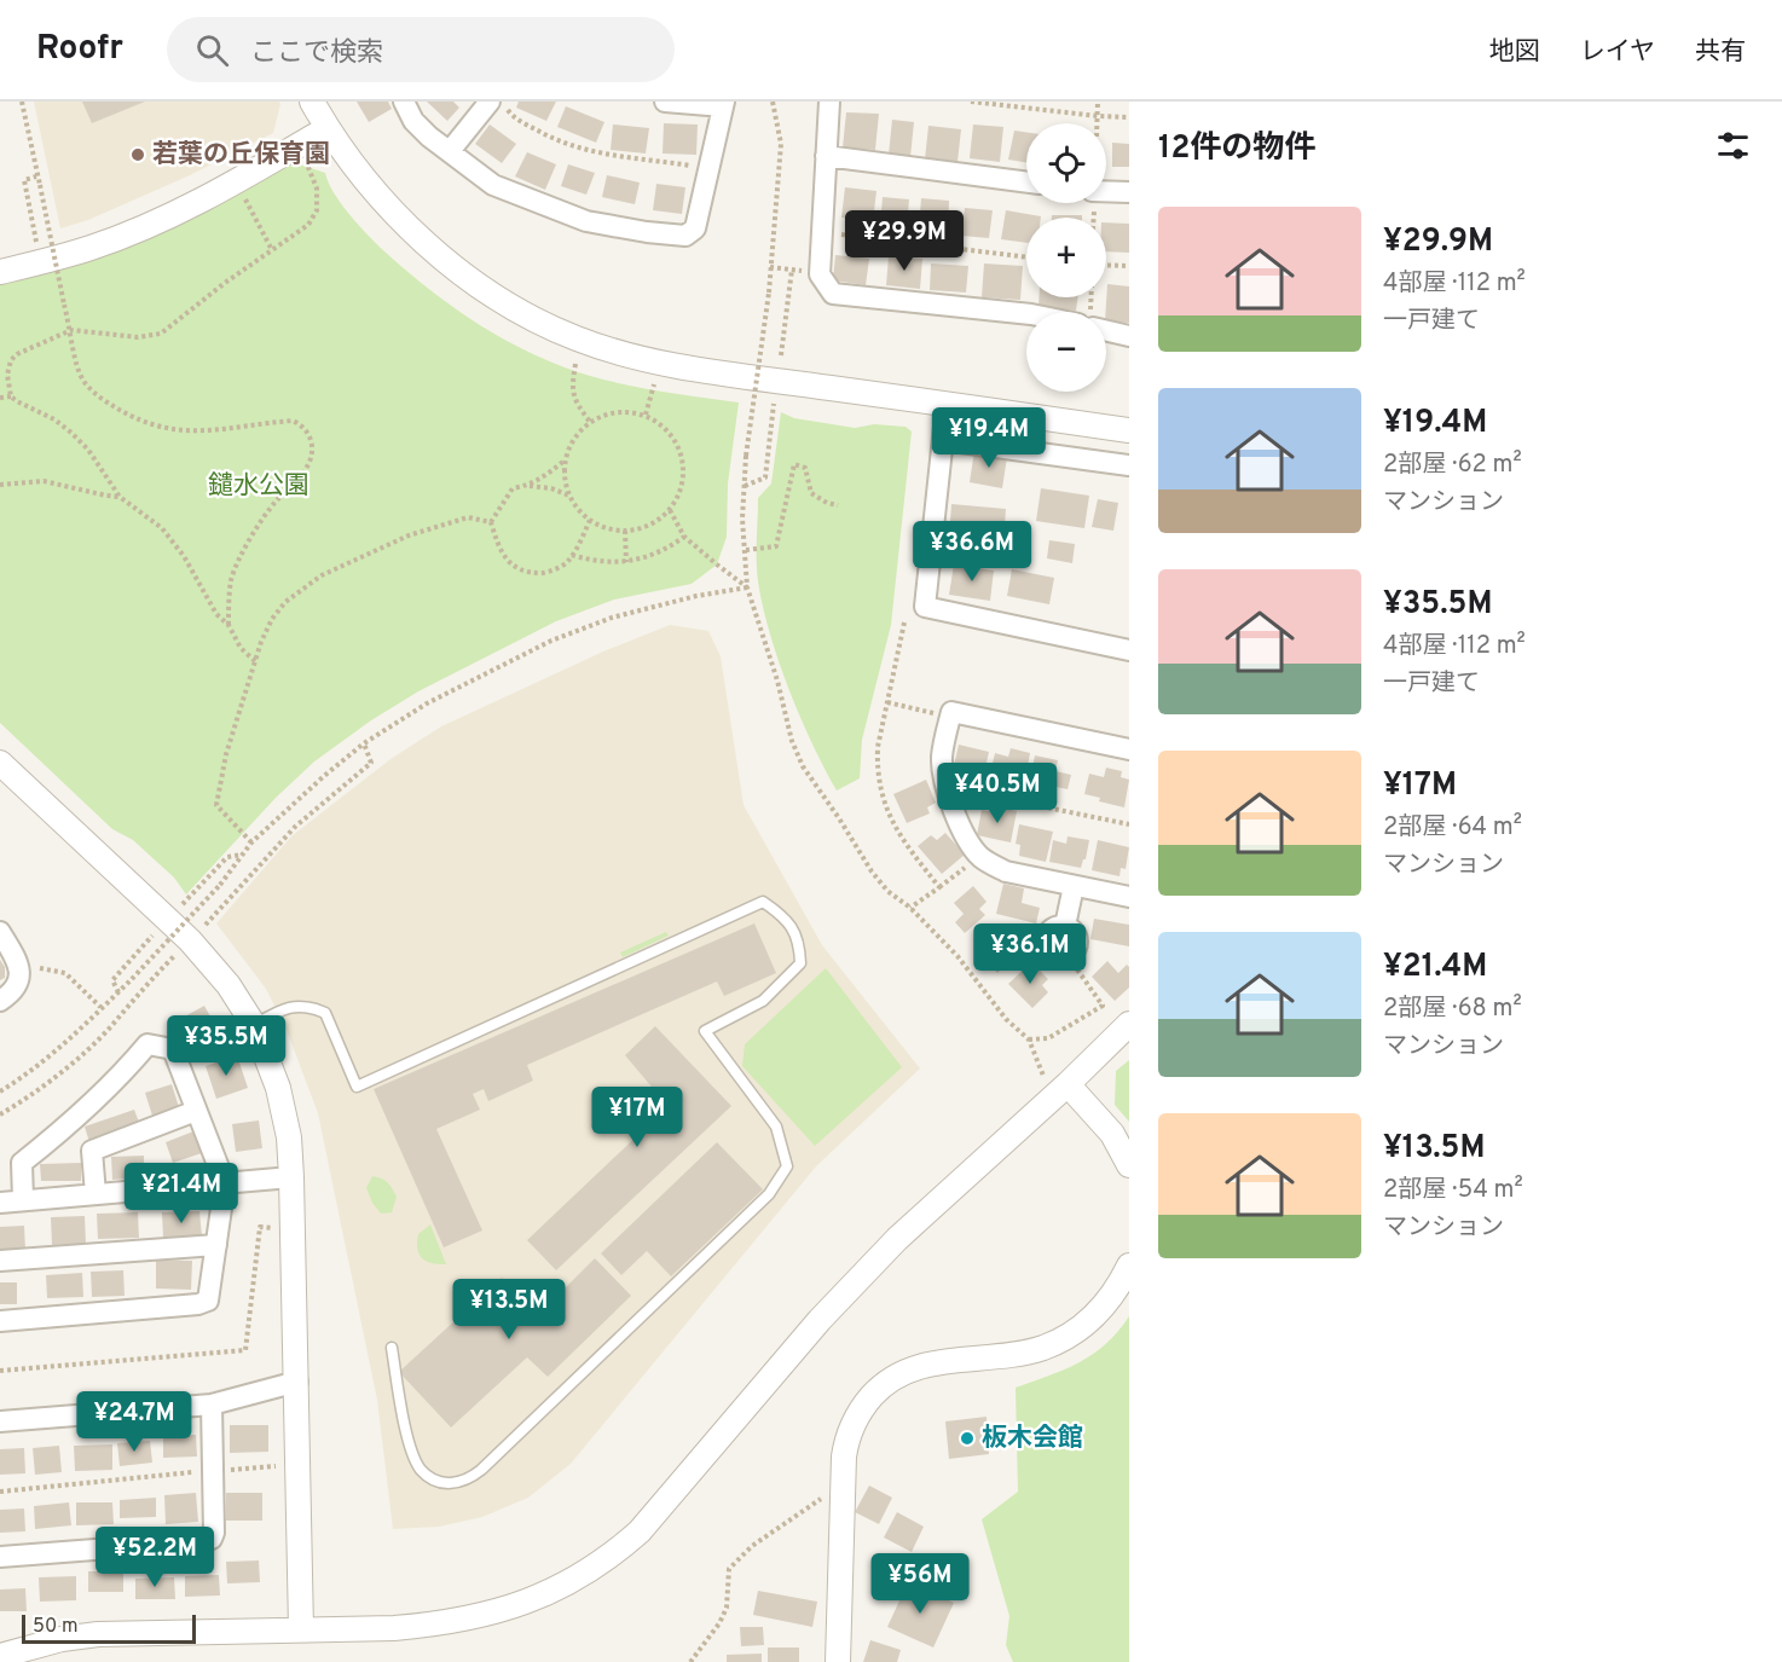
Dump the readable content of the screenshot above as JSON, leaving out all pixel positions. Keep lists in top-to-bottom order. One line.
{"parks":["鑓水公園"],"places":["若葉の丘保育園","板木会館"],"scale_bar":"50 m","page":{"header":"Roofr","search":"ここで検索","nav":["地図","レイヤ","共有"],"heading":"12件の物件","map_buttons":["+","−"],"list":[{"name":"¥29.9M","note":"4部屋 · 112 m² · 一戸建て"},{"name":"¥19.4M","note":"2部屋 · 62 m² · マンション"},{"name":"¥35.5M","note":"4部屋 · 112 m² · 一戸建て"},{"name":"¥17M","note":"2部屋 · 64 m² · マンション"},{"name":"¥21.4M","note":"2部屋 · 68 m² · マンション"},{"name":"¥13.5M","note":"2部屋 · 54 m² · マンション"}],"price":["¥29.9M","¥19.4M","¥36.6M","¥40.5M","¥36.1M","¥35.5M","¥17M","¥21.4M","¥13.5M","¥24.7M","¥52.2M","¥56M"],"scale":"50 m"}}
